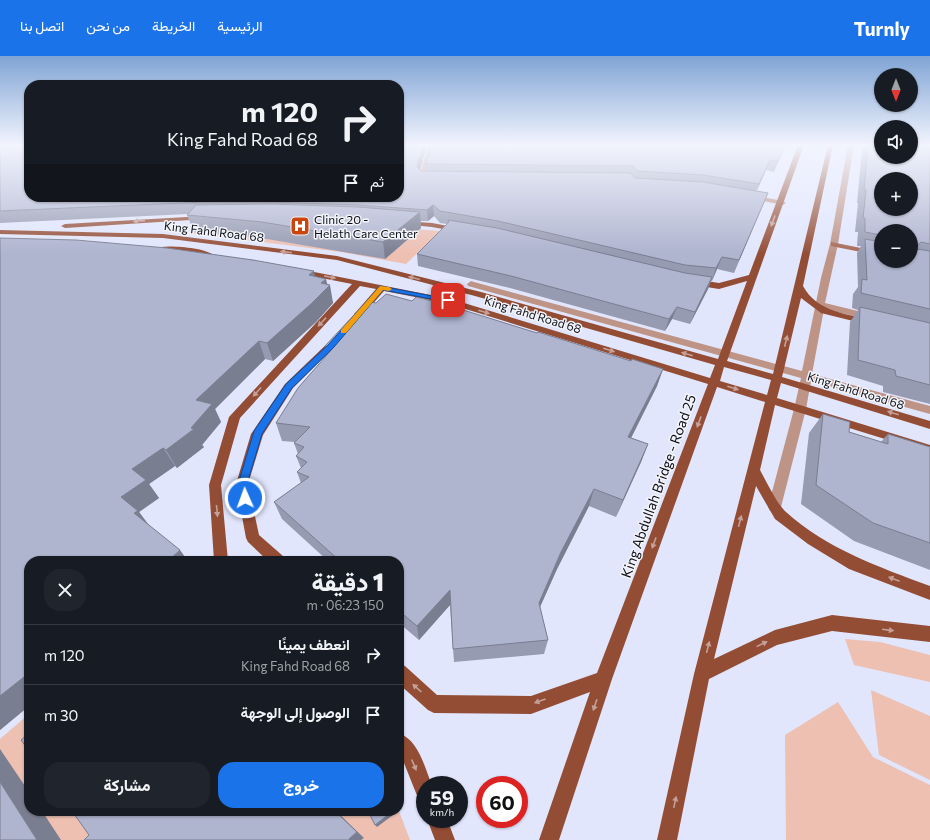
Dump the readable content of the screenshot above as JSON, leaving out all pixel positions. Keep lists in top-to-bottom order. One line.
{"streets":{"main road":["King Fahd Road 68","King Abdullah Bridge - Road 25"]},"places":{"hospital":["Clinic 20 - Helath Care Center"]},"north":"bottom","page":{"header":"Turnly","nav":["الرئيسية","الخريطة","من نحن","اتصل بنا"],"map_buttons":["+","−"],"turn":["120 m","King Fahd Road 68"],"then":"ثم","heading":["1 دقيقة","150 m · 06:23"],"list":[{"name":"انعطف يمينًا","note":"King Fahd Road 68","value":"120 m"},{"name":"الوصول إلى الوجهة","value":"30 m"}],"buttons":["خروج","مشاركة"],"speed":"59 km/h","limit":"60"}}
